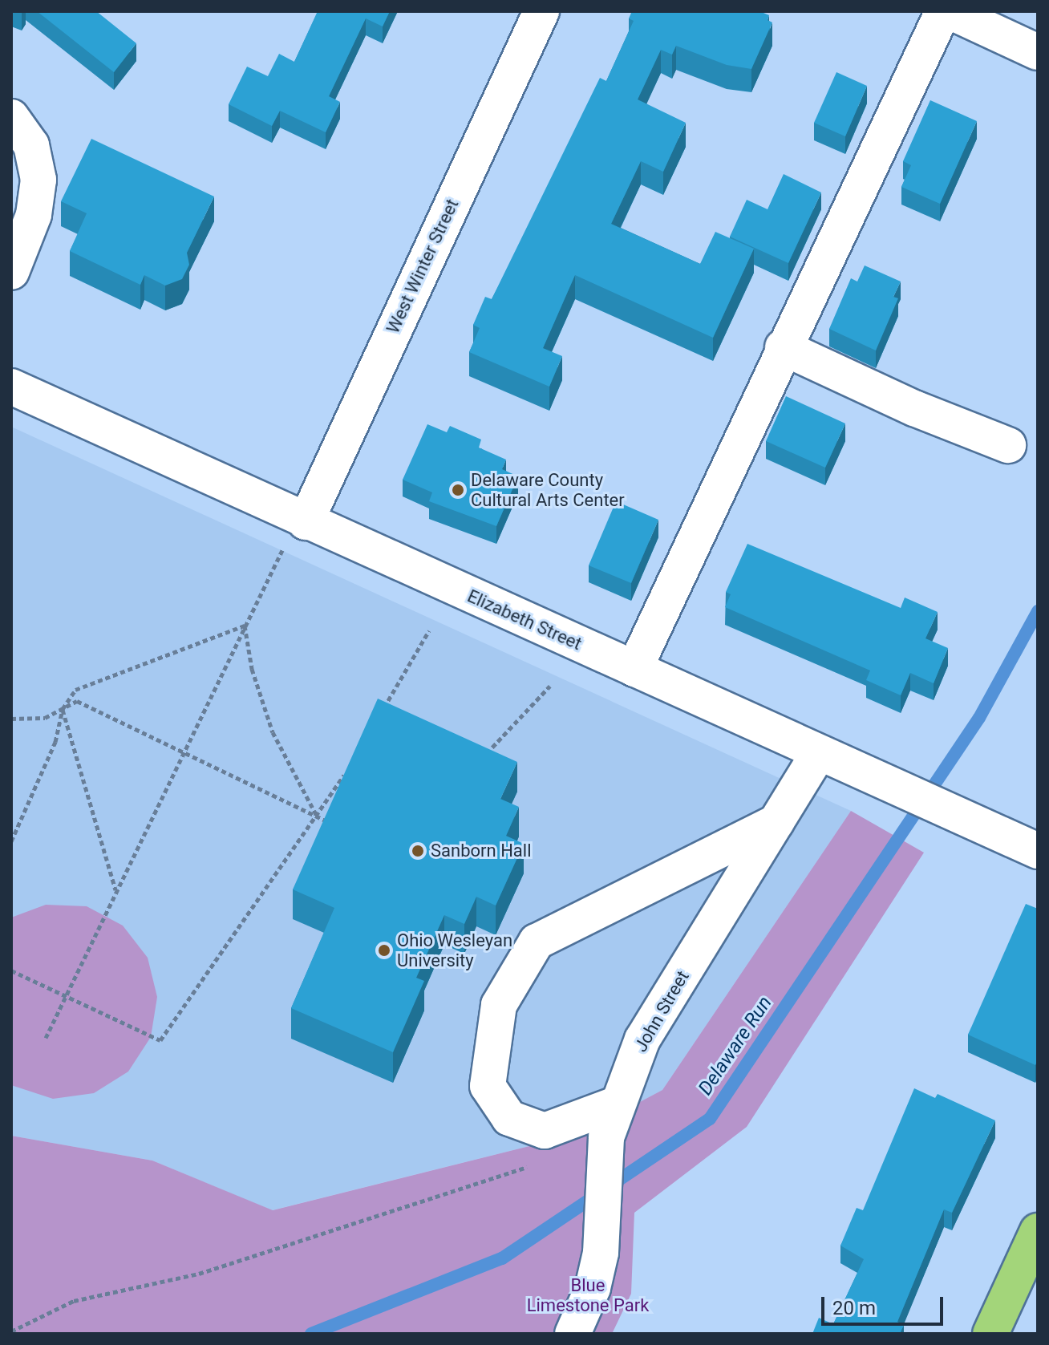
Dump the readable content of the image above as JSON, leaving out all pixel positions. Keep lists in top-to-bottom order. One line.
{"streets":{"street":["West Winter Street","Elizabeth Street","John Street"]},"crossings":[["West Winter Street","Elizabeth Street"],["Elizabeth Street","John Street"]],"water":["Delaware Run"],"parks":["Blue Limestone Park"],"places":["Delaware County Cultural Arts Center","Sanborn Hall","Ohio Wesleyan University"],"scale_bar":"20 m"}
